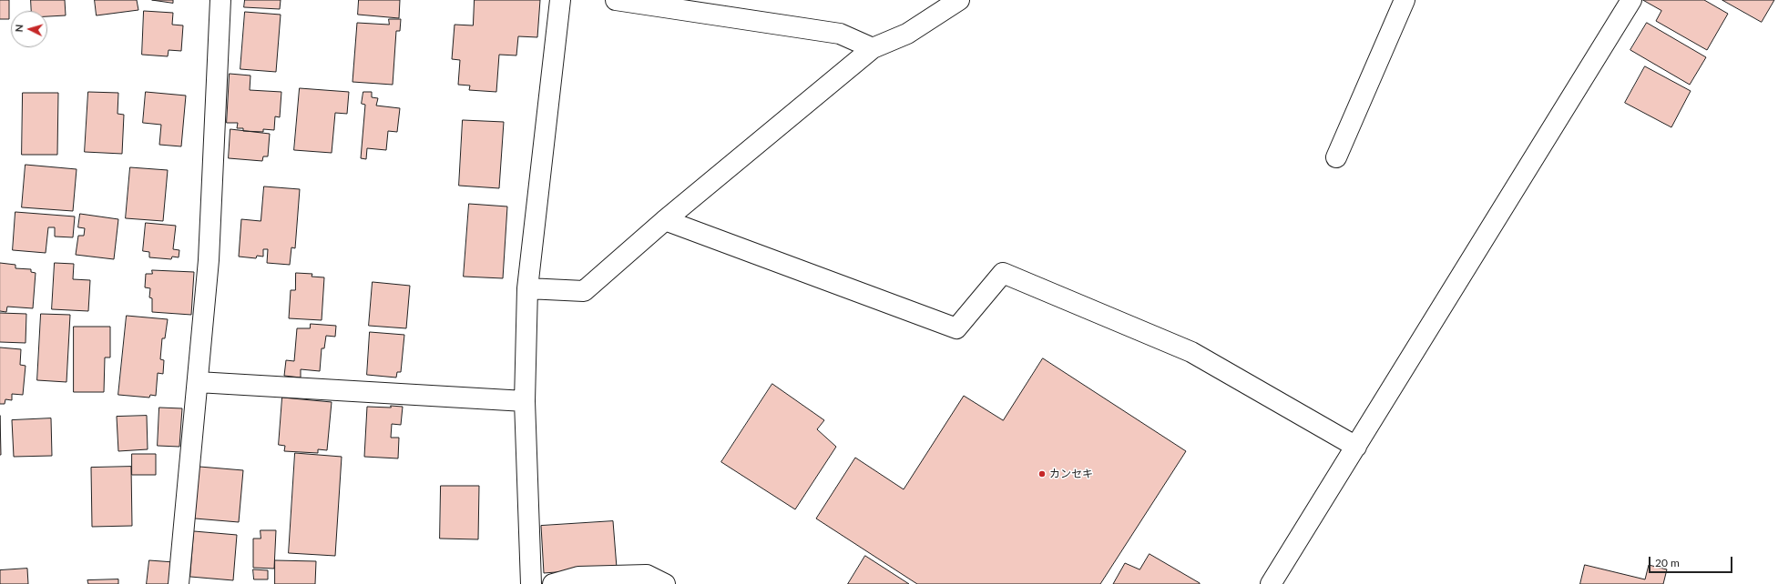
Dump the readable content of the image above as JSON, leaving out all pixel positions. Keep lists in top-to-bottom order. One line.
{"places":["カンセキ"],"scale_bar":"20 m","north":"left"}
